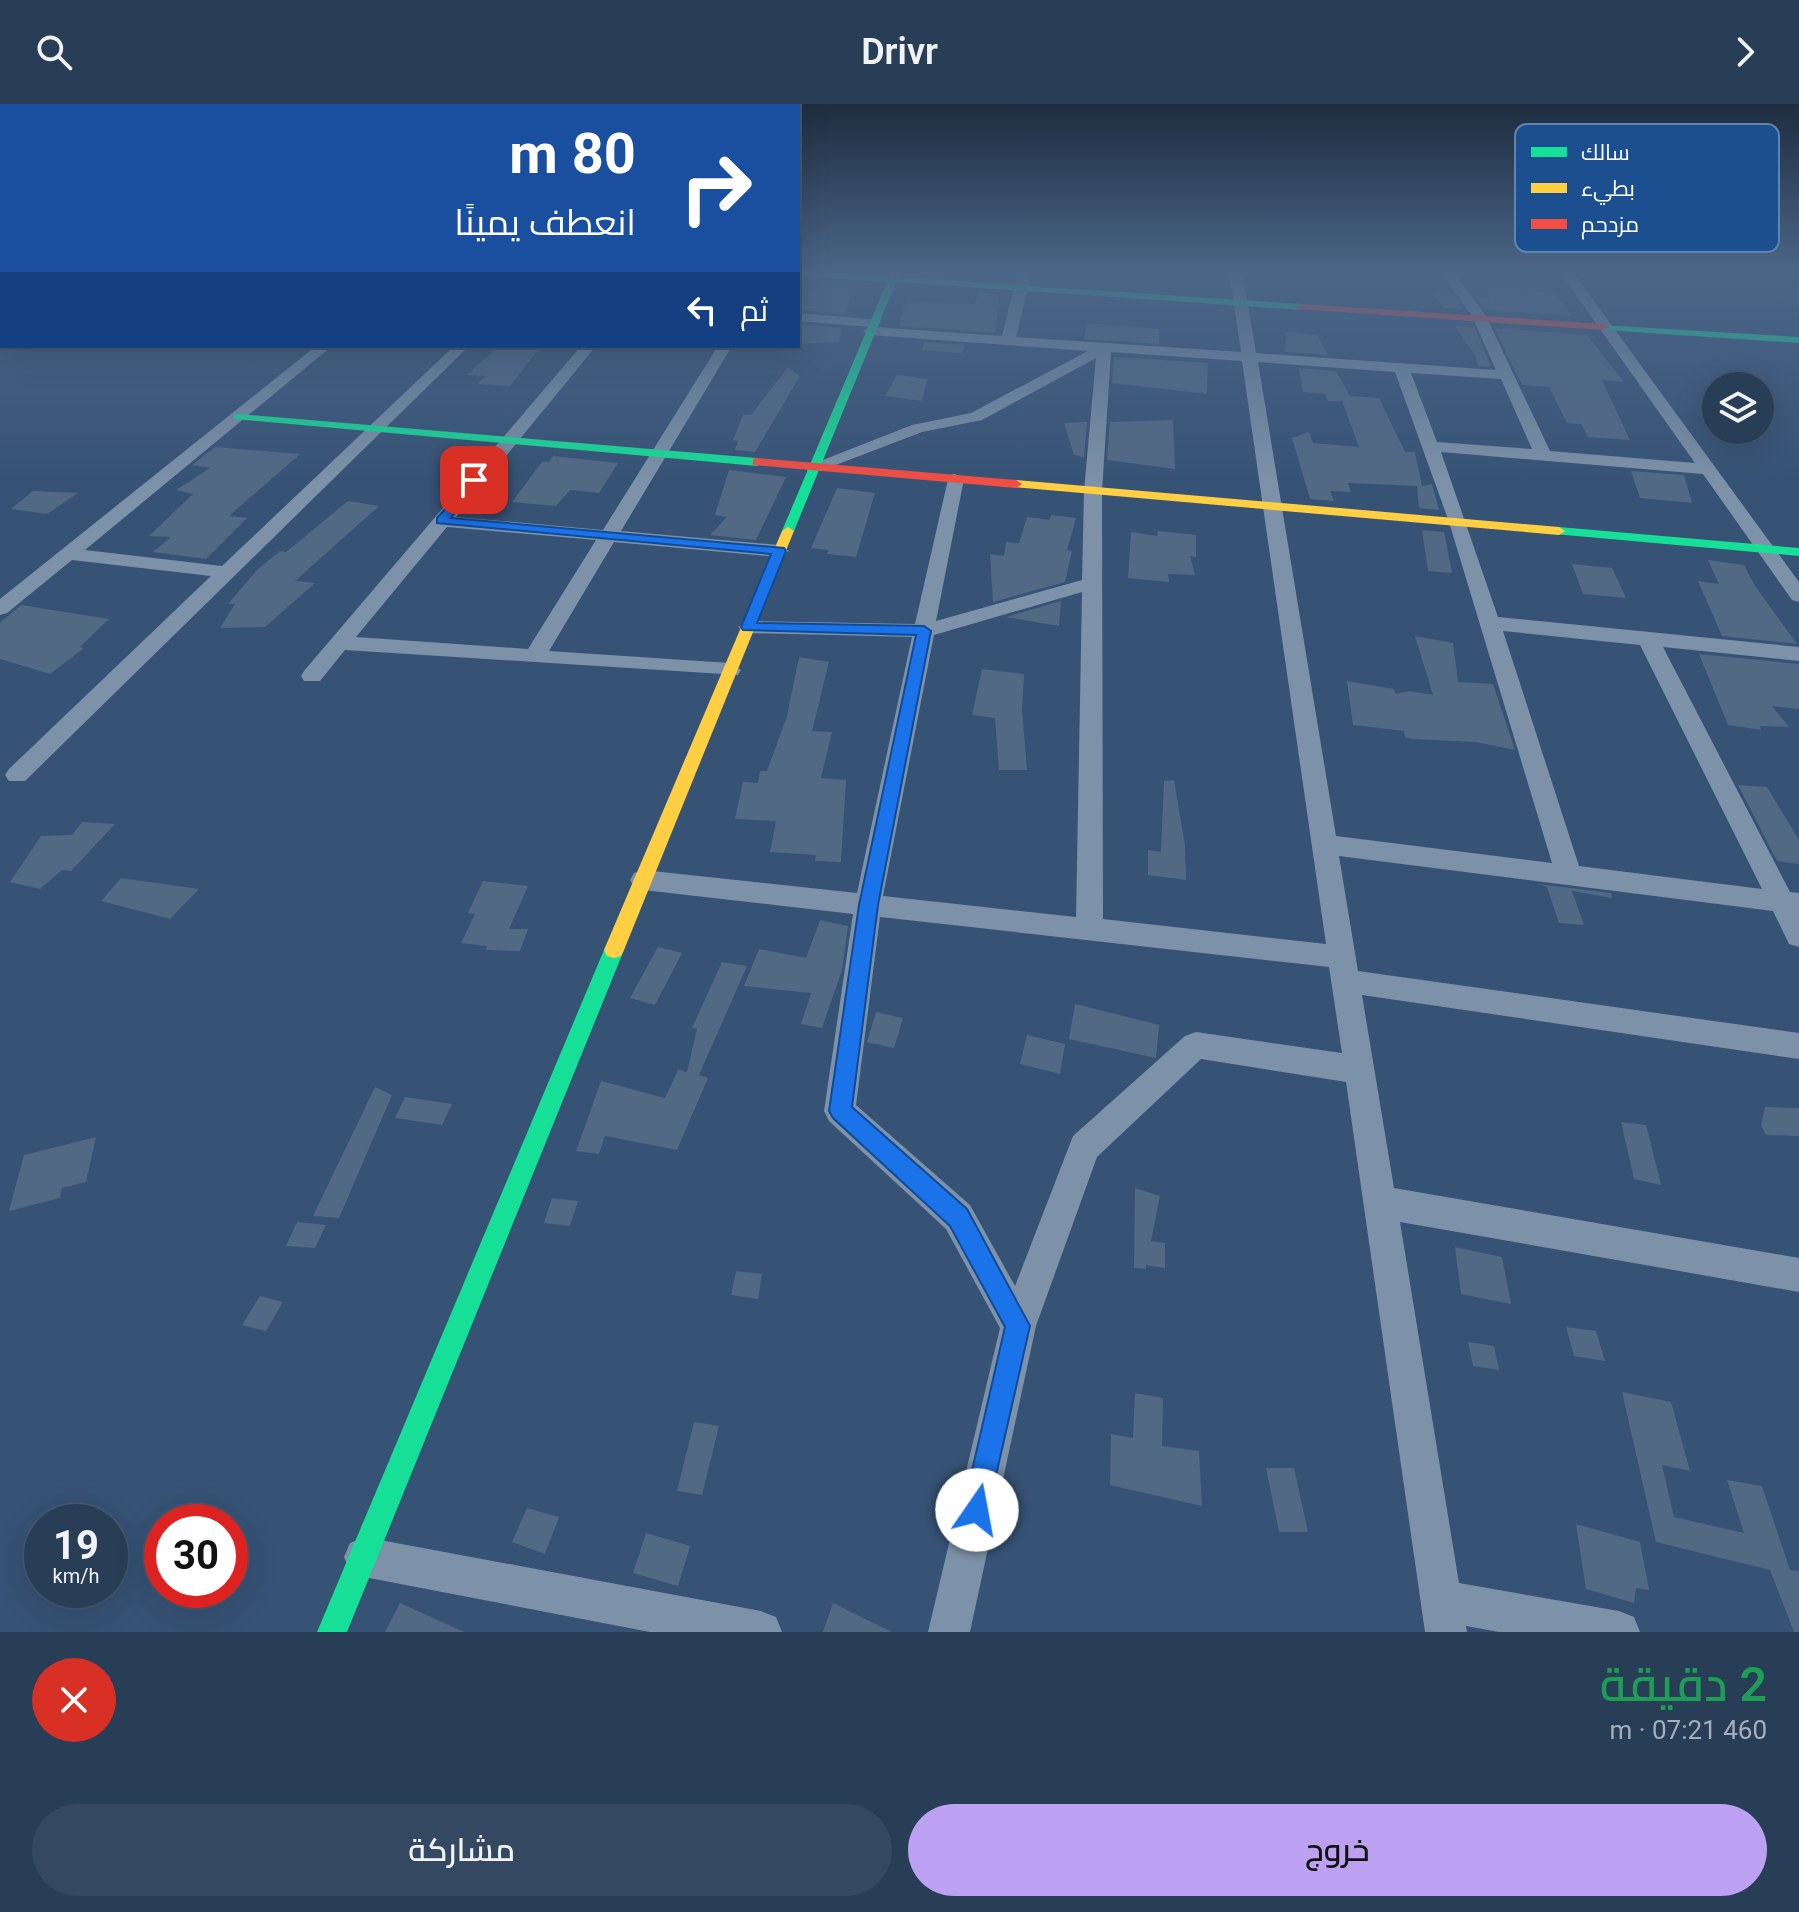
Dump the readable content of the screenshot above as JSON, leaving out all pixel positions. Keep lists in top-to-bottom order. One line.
{"legend":["سالك","بطيء","مزدحم"],"page":{"header":"Drivr","turn":["80 m","انعطف يمينًا"],"then":"ثم","speed":"19 km/h","limit":"30","heading":["2 دقيقة","460 m · 07:21"],"buttons":["خروج","مشاركة"]}}
